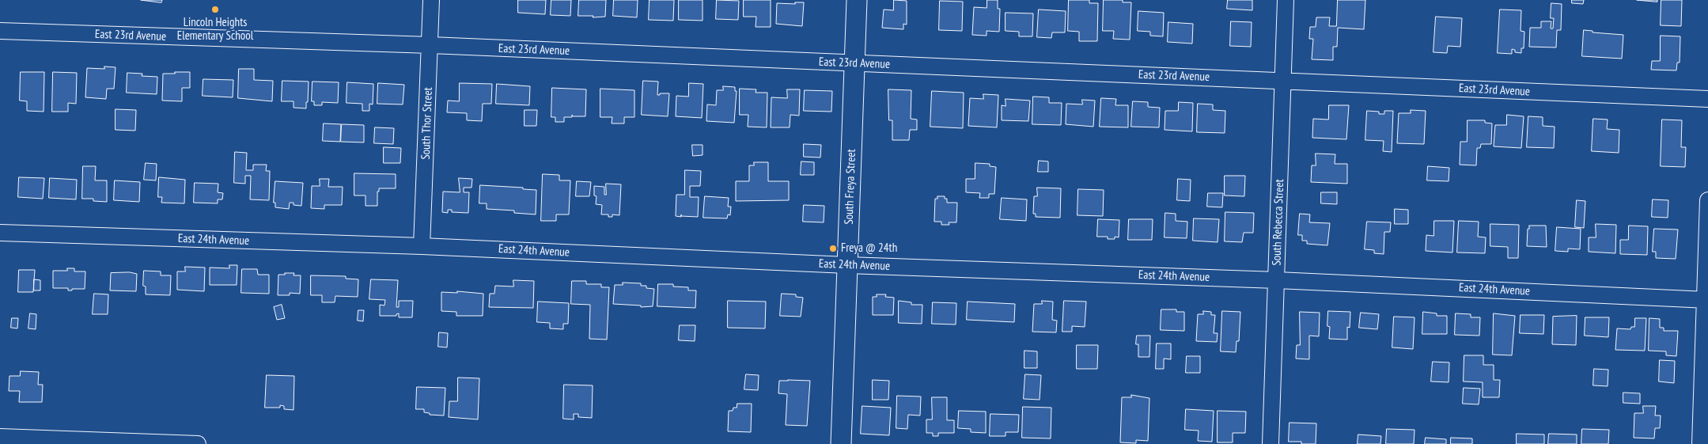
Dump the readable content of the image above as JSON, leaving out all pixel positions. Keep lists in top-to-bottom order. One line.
{"streets":{"main road":["South Freya Street"],"street":["East 23rd Avenue","South Thor Street","South Rebecca Street","East 24th Avenue"]},"crossings":[["East 23rd Avenue","South Thor Street"],["East 23rd Avenue","South Freya Street"],["East 23rd Avenue","South Rebecca Street"],["South Thor Street","East 24th Avenue"],["South Freya Street","East 24th Avenue"],["South Rebecca Street","East 24th Avenue"]],"places":["Lincoln Heights Elementary School","Freya @ 24th"]}
